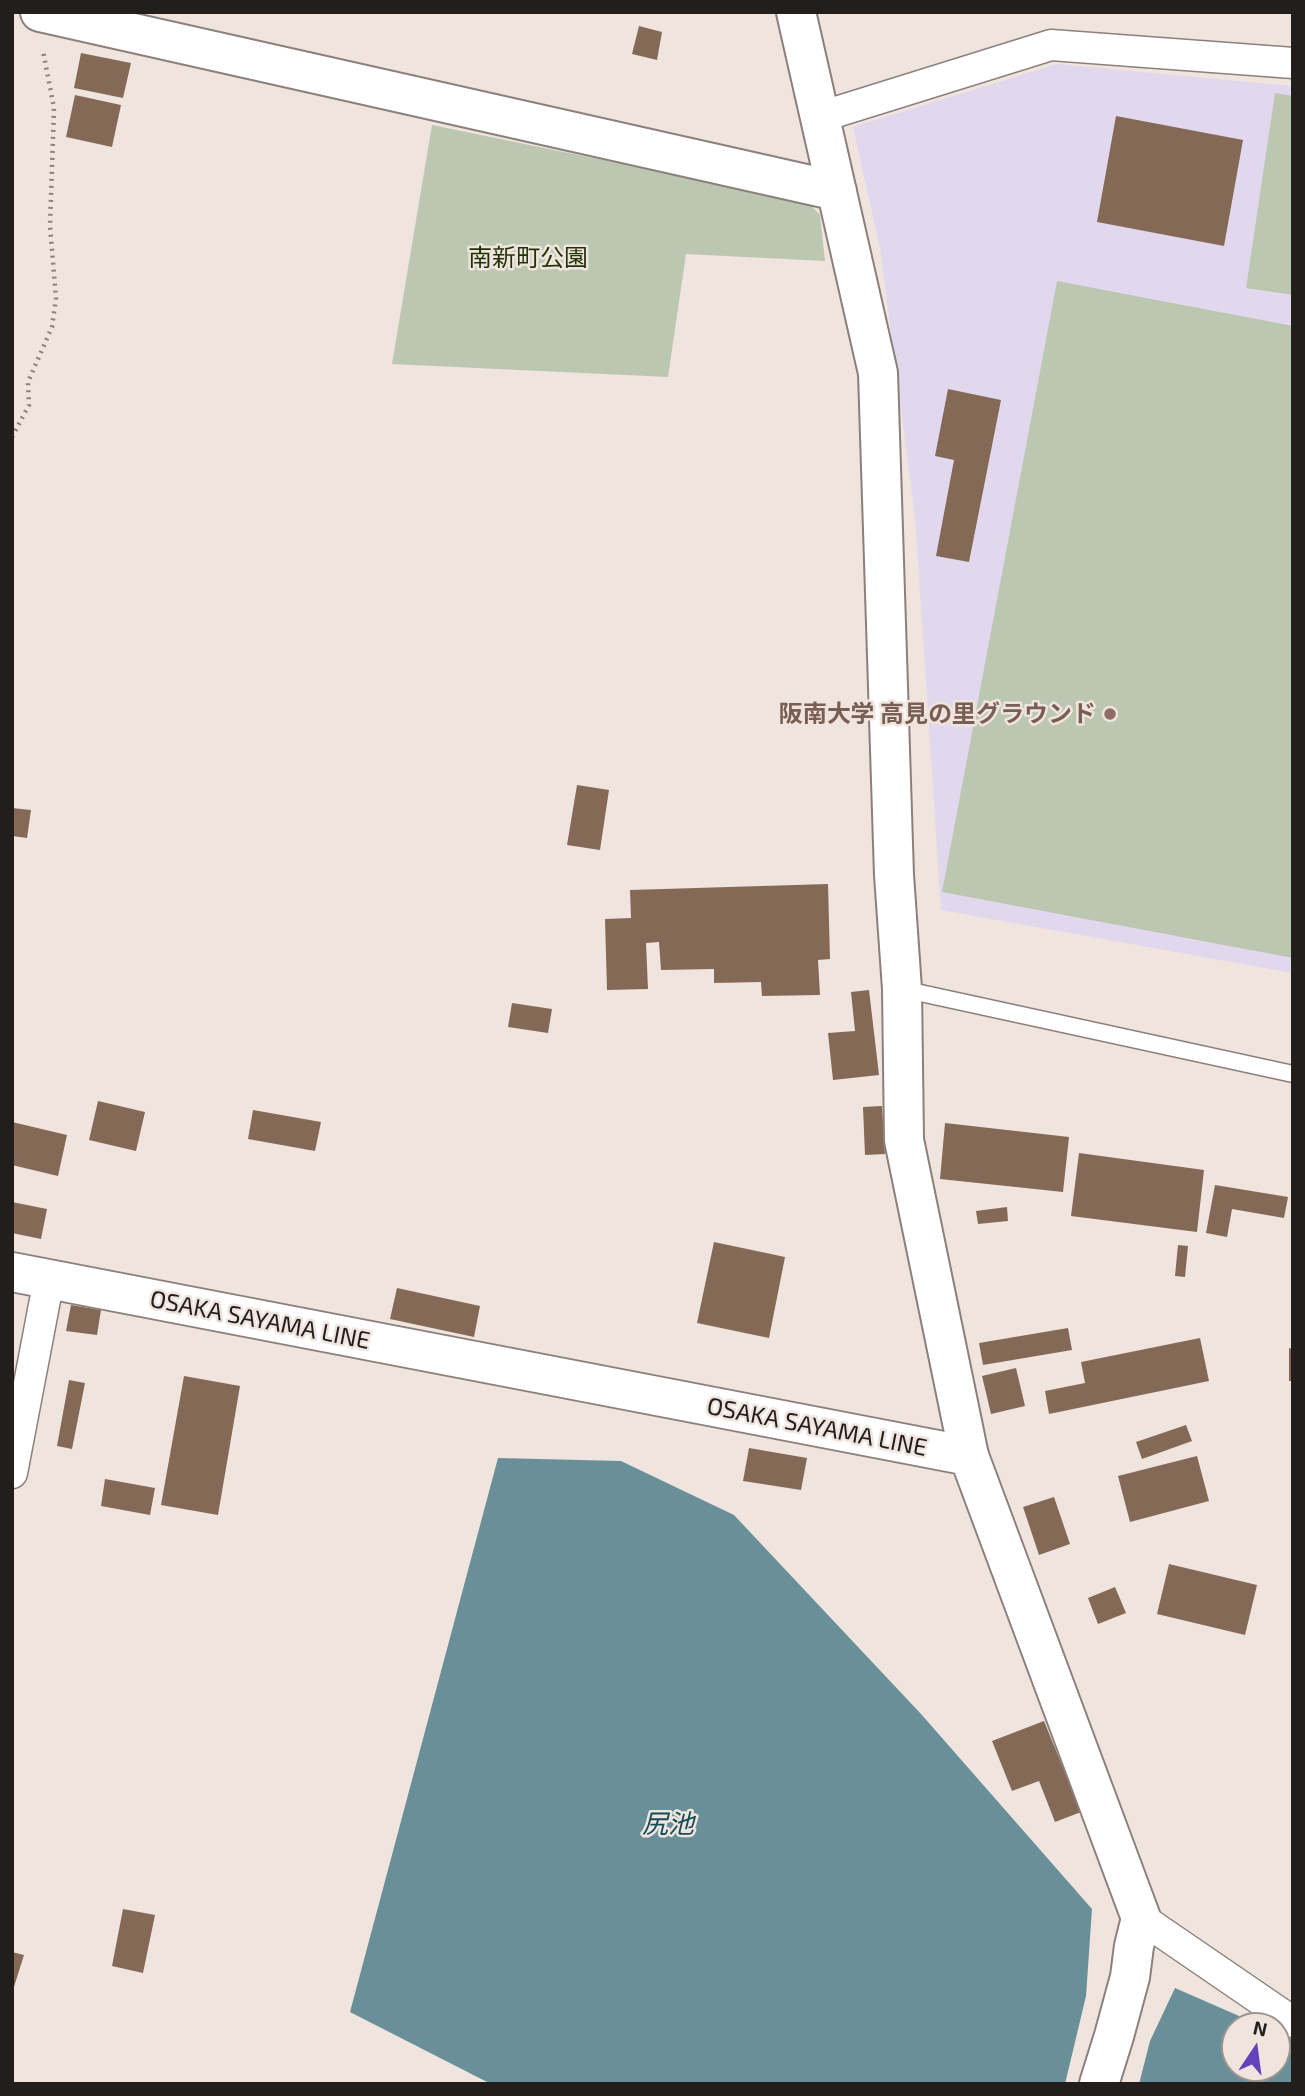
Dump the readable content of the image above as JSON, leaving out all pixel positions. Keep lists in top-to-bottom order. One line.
{"streets":{"street":["OSAKA SAYAMA LINE"]},"water":["尻池"],"parks":["南新町公園"],"places":["阪南大学 高見の里グラウンド"],"north":"top"}
